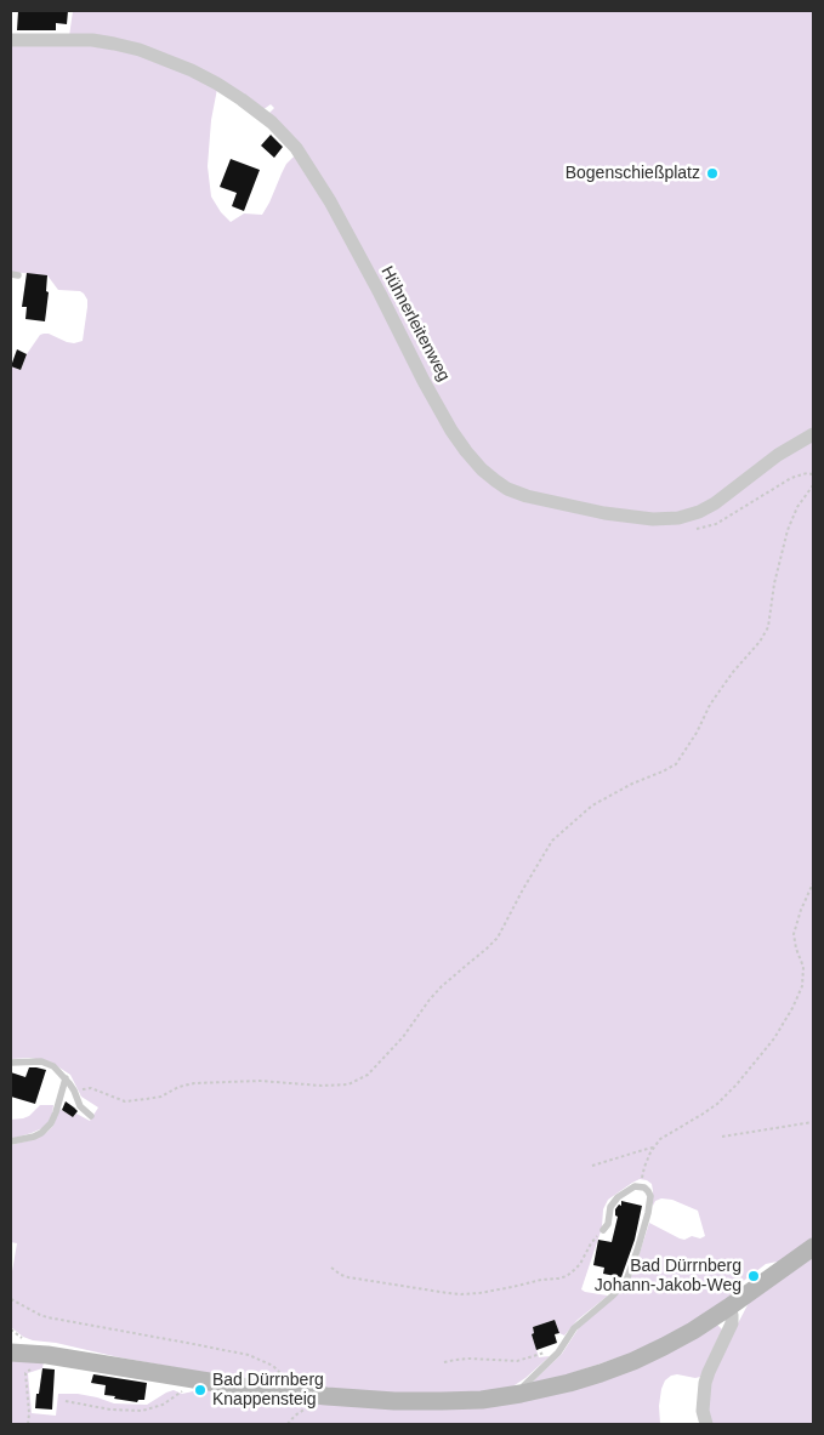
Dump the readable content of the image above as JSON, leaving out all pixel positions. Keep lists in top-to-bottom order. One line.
{"streets":{"street":["Hühnerleitenweg"]},"places":["Bogenschießplatz","Bad Dürrnberg Johann-Jakob-Weg","Bad Dürrnberg Knappensteig"]}
